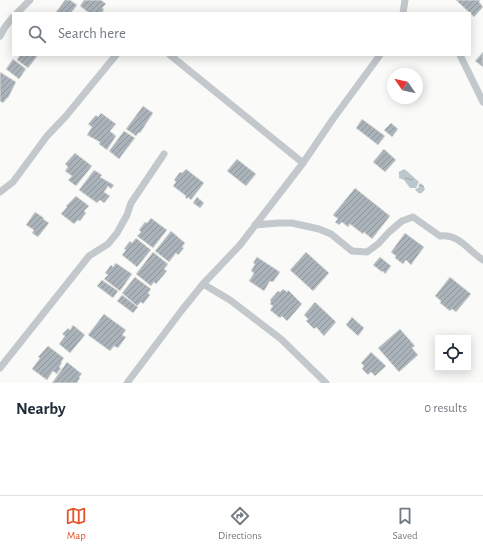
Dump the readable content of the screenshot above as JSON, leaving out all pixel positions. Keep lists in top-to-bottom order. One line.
{"north":"top left","page":{"search":"Search here","heading":["Nearby","0 results"],"nav":["Map","Directions","Saved"]}}
